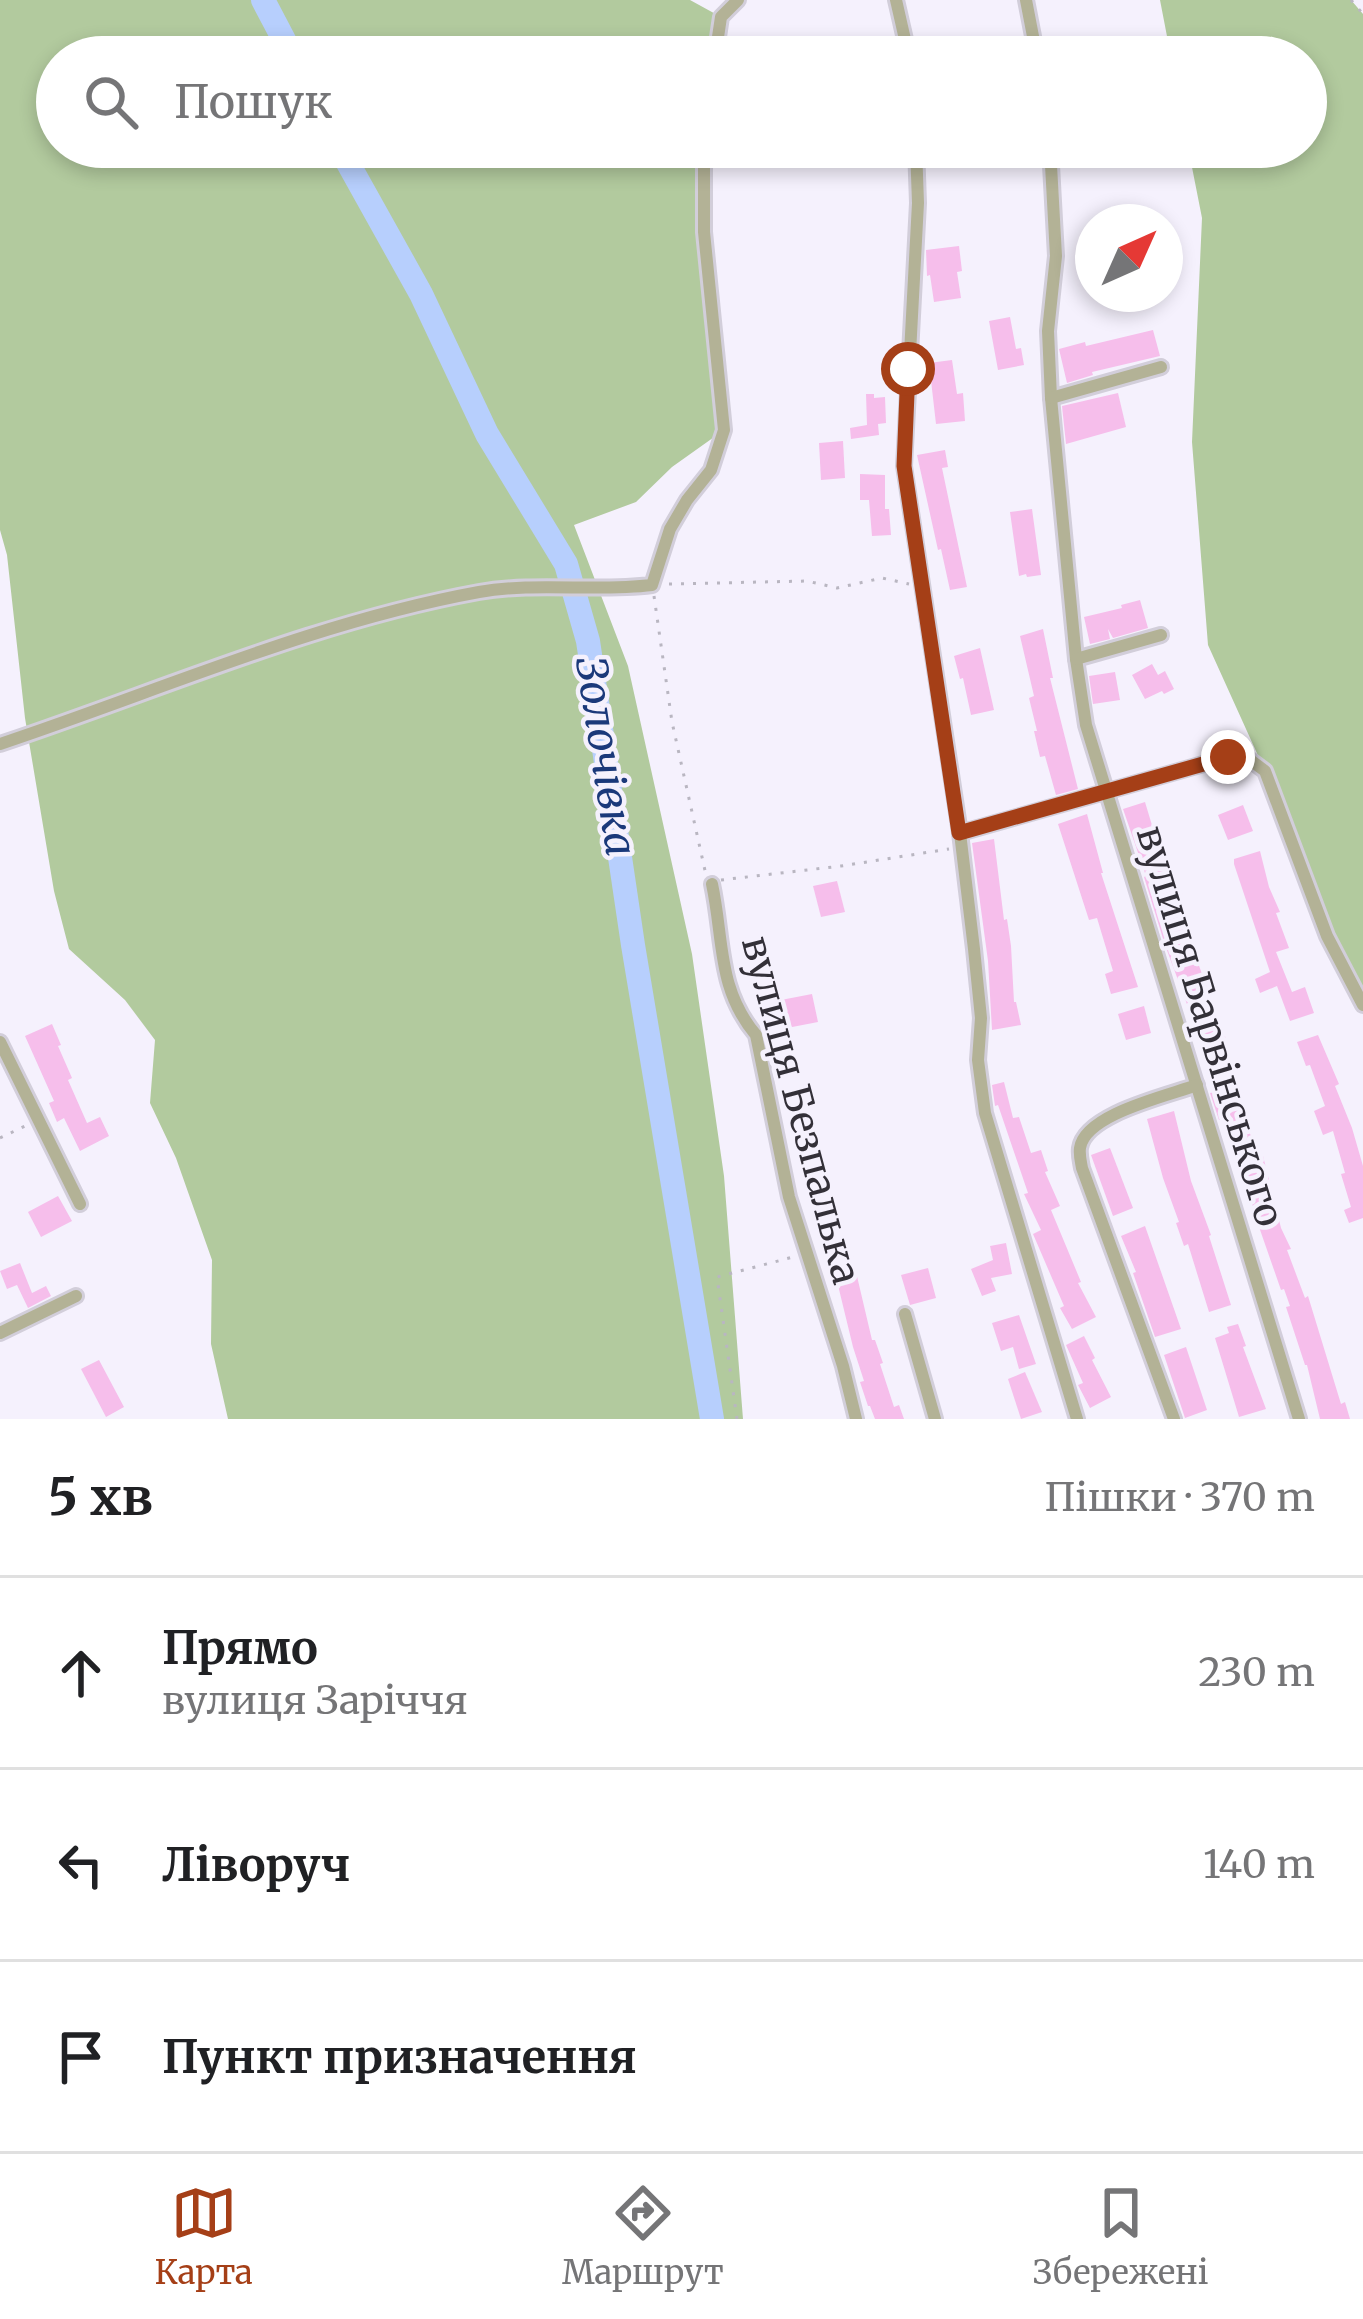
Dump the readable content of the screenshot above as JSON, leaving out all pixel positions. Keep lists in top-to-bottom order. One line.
{"streets":{"street":["вулиця Барвінського","вулиця Безпалька"]},"water":["Золочівка"],"north":"top right","page":{"search":"Пошук","heading":["5 хв","Пішки · 370 m"],"list":[["Прямо","вулиця Заріччя","230 m"],["Ліворуч","140 m"],"Пункт призначення"],"nav":["Карта","Маршрут","Збережені"]}}
